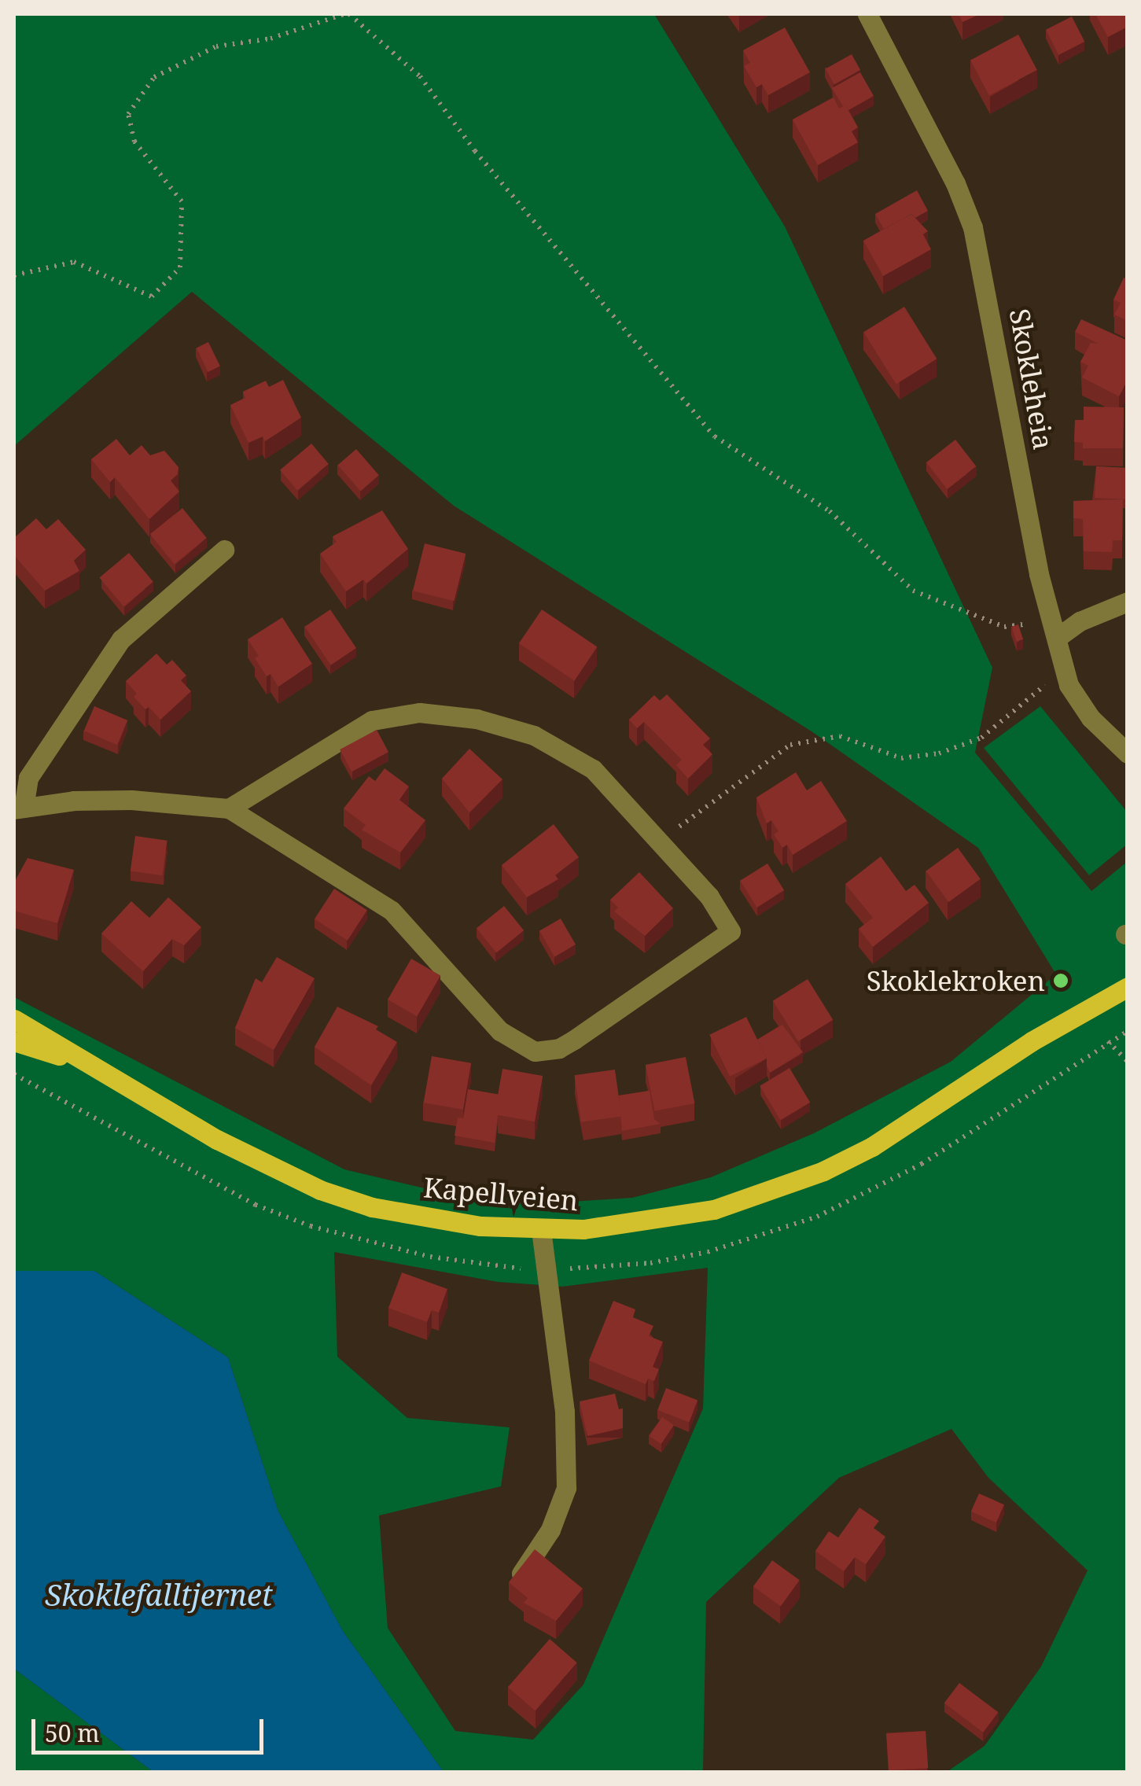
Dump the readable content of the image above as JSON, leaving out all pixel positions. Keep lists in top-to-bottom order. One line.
{"streets":{"main road":["Kapellveien"],"street":["Skokleheia"]},"water":["Skoklefalltjernet"],"places":["Skoklekroken"],"scale_bar":"50 m"}
